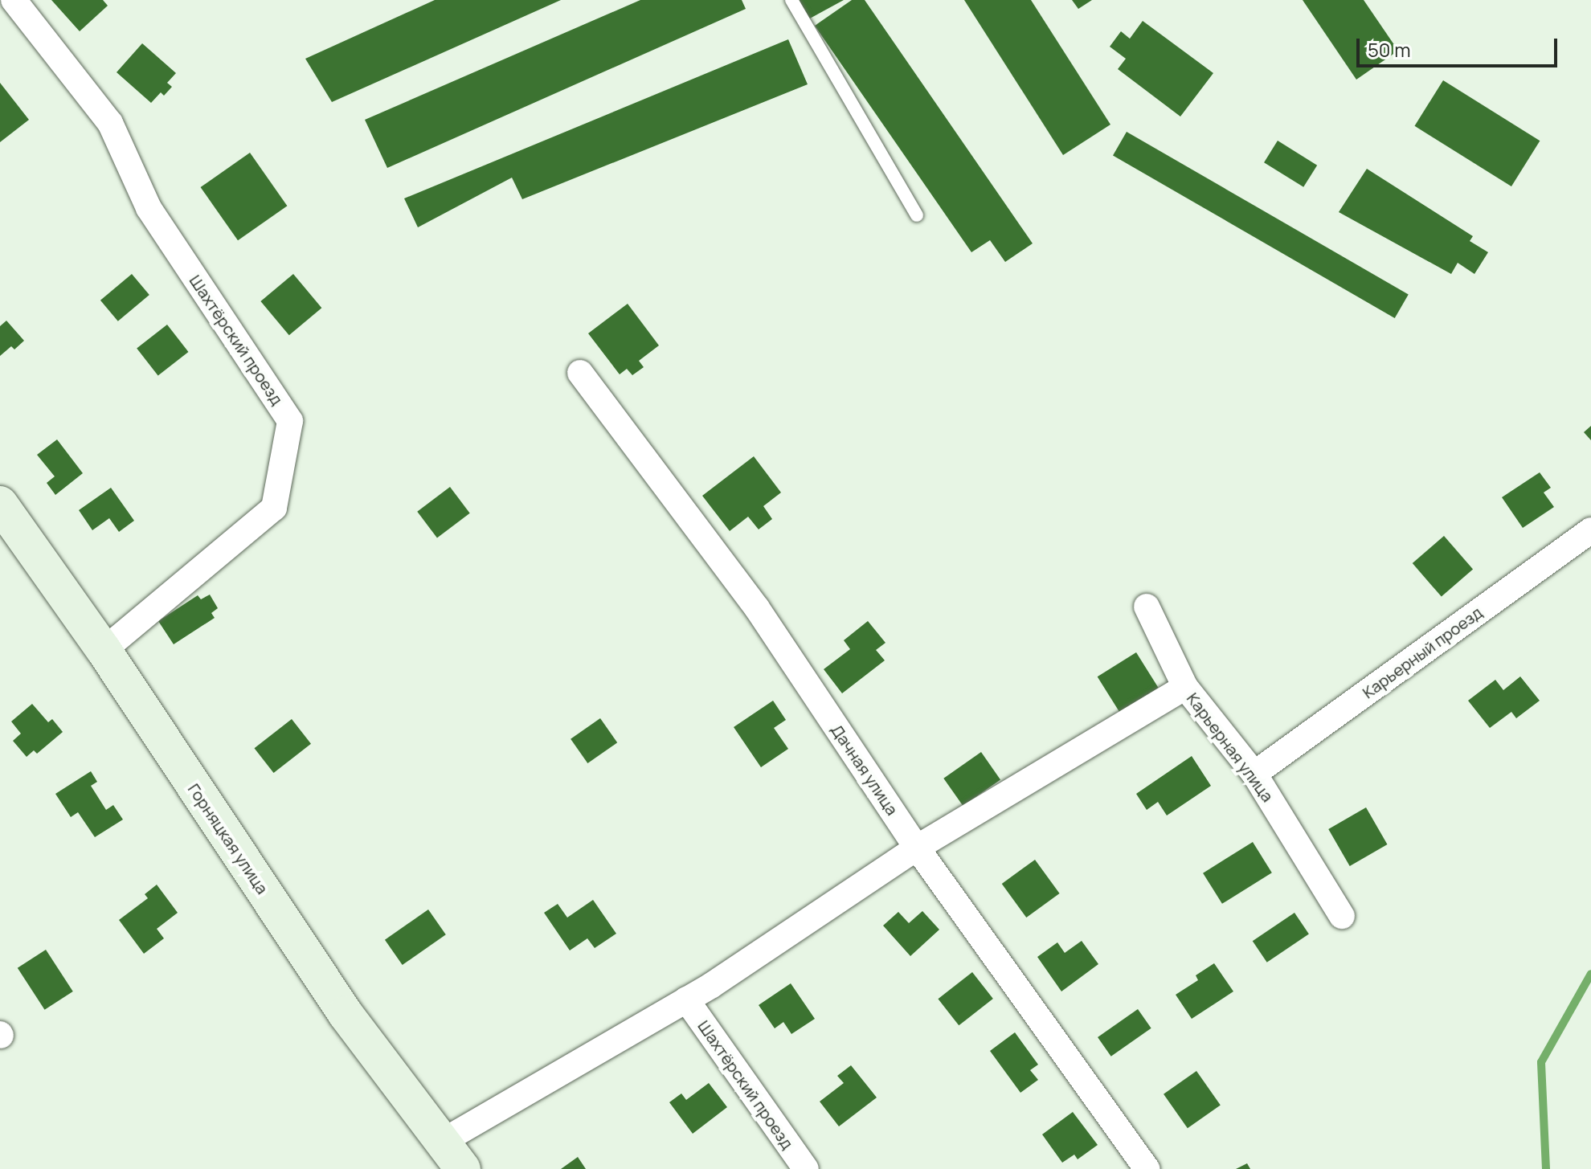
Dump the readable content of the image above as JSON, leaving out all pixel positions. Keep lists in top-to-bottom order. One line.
{"streets":{"main road":["Горняцкая улица"],"street":["Шахтёрский проезд","Карьерный проезд","Карьерная улица","Дачная улица"]},"crossings":[["Шахтёрский проезд","Горняцкая улица"],["Карьерный проезд","Карьерная улица"]],"scale_bar":"50 m"}
